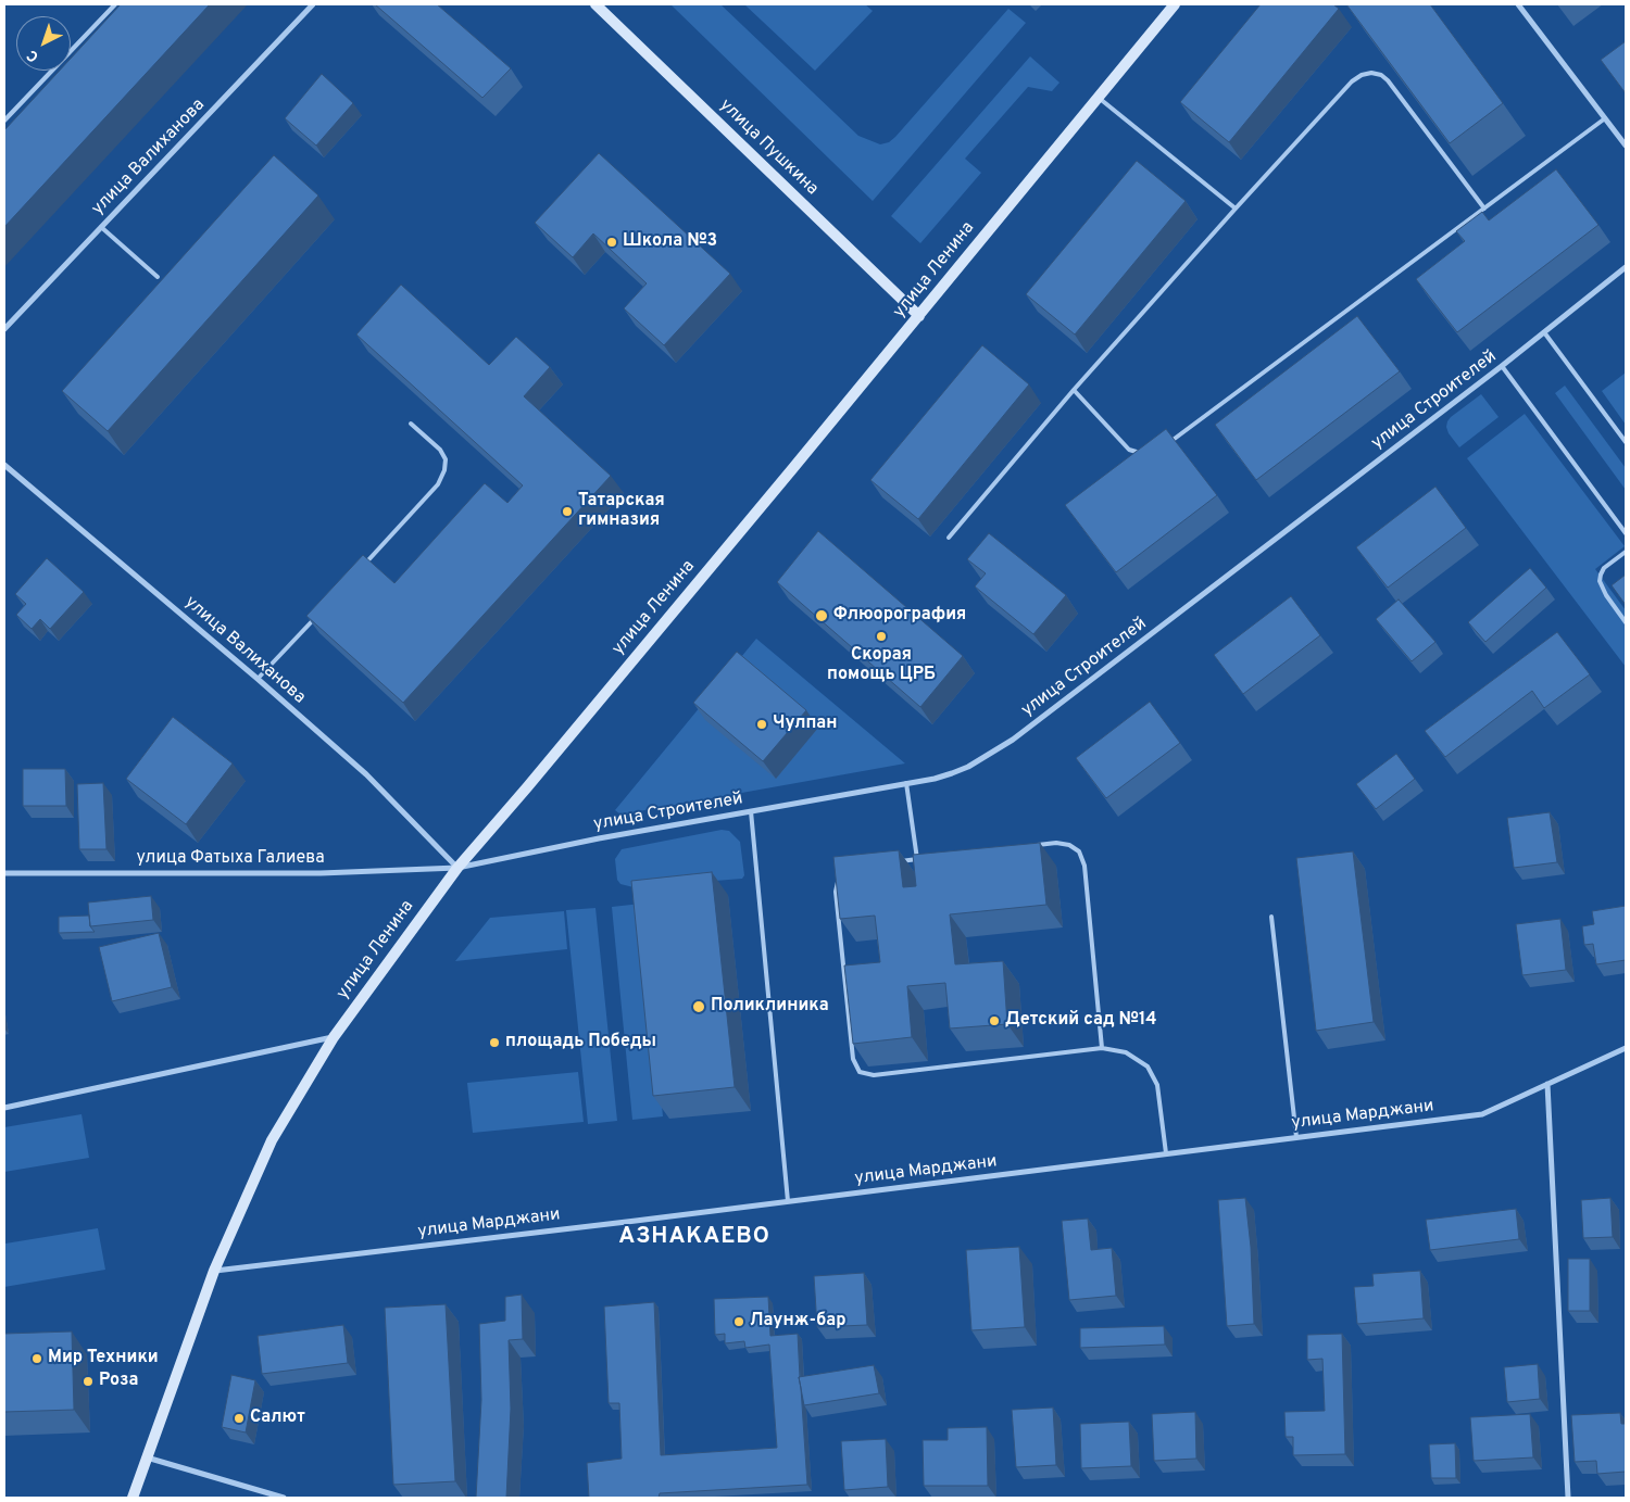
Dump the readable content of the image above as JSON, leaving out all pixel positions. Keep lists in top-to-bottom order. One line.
{"streets":{"main road":["улица Пушкина","улица Ленина"],"street":["улица Валиханова","улица Строителей","улица Фатыха Галиева","улица Марджани"]},"crossings":[["улица Пушкина","улица Ленина"],["улица Валиханова","улица Ленина"],["улица Валиханова","улица Строителей"],["улица Валиханова","улица Фатыха Галиева"],["улица Ленина","улица Строителей"],["улица Ленина","улица Фатыха Галиева"],["улица Ленина","улица Марджани"],["улица Строителей","улица Фатыха Галиева"]],"districts":["АЗНАКАЕВО"],"places":["Школа №3","Татарская гимназия","Флюорография","Скорая помощь ЦРБ","Чулпан","Поликлиника","Детский сад №14","площадь Победы","Лаунж-бар","Мир Техники","Роза","Салют"],"north":"bottom left"}
